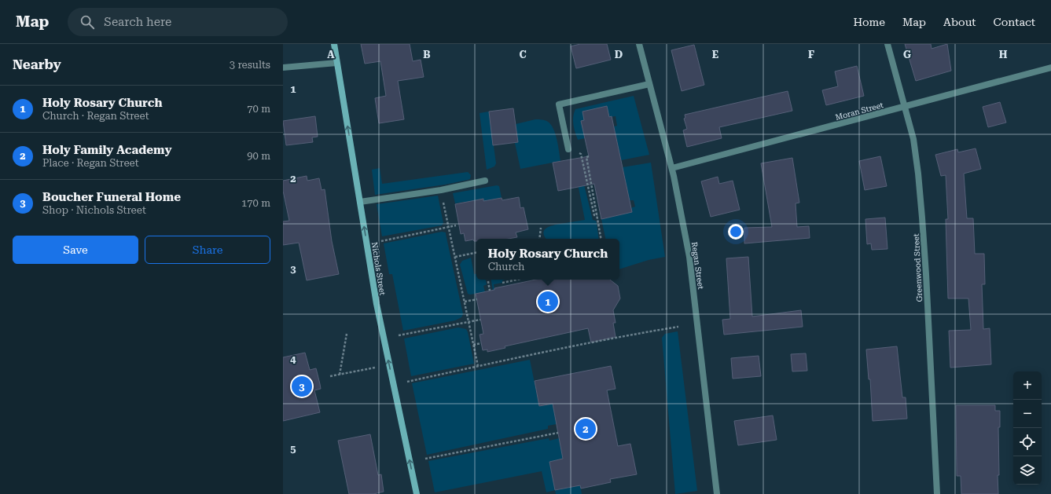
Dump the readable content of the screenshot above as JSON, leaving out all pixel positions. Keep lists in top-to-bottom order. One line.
{"streets":{"street":["Moran Street","Regan Street","Greenwood Street","Nichols Street"]},"crossings":[["Moran Street","Regan Street"],["Moran Street","Greenwood Street"]],"one_way":["Nichols Street"],"page":{"header":"Map","search":"Search here","nav":["Home","Map","About","Contact"],"heading":["Nearby","3 results"],"list":[{"mark":"1","name":"Holy Rosary Church","note":"Church · Regan Street","value":"70 m"},{"mark":"2","name":"Holy Family Academy","note":"Place · Regan Street","value":"90 m"},{"mark":"3","name":"Boucher Funeral Home","note":"Shop · Nichols Street","value":"170 m"}],"buttons":["Save","Share"],"popup":["Holy Rosary Church","Church"],"pins":["1","3","2"],"map_buttons":["+","−"]},"grid":{"columns":["A","B","C","D","E","F","G","H"],"rows":["1","2","3","4","5"]}}
